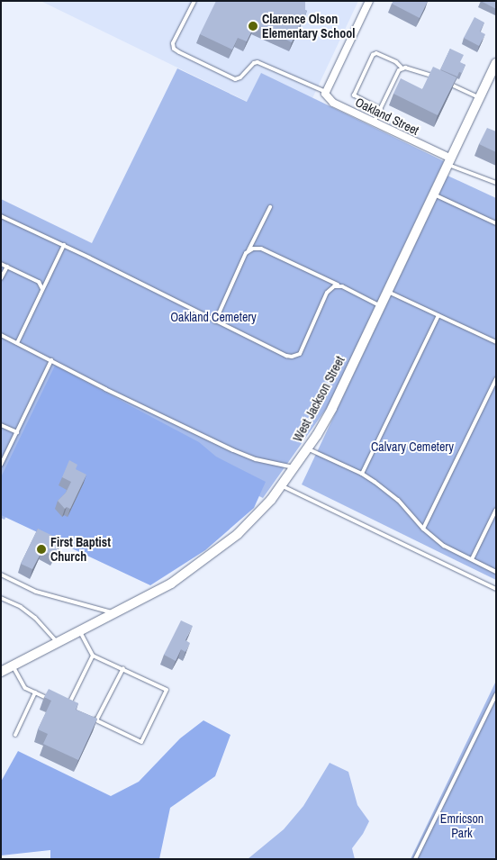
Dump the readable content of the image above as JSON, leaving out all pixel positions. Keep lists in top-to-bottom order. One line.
{"streets":{"street":["Oakland Street","West Jackson Street"]},"crossings":[["Oakland Street","West Jackson Street"]],"parks":["Oakland Cemetery","Calvary Cemetery","Emricson Park"],"places":["Clarence Olson Elementary School","First Baptist Church"]}
